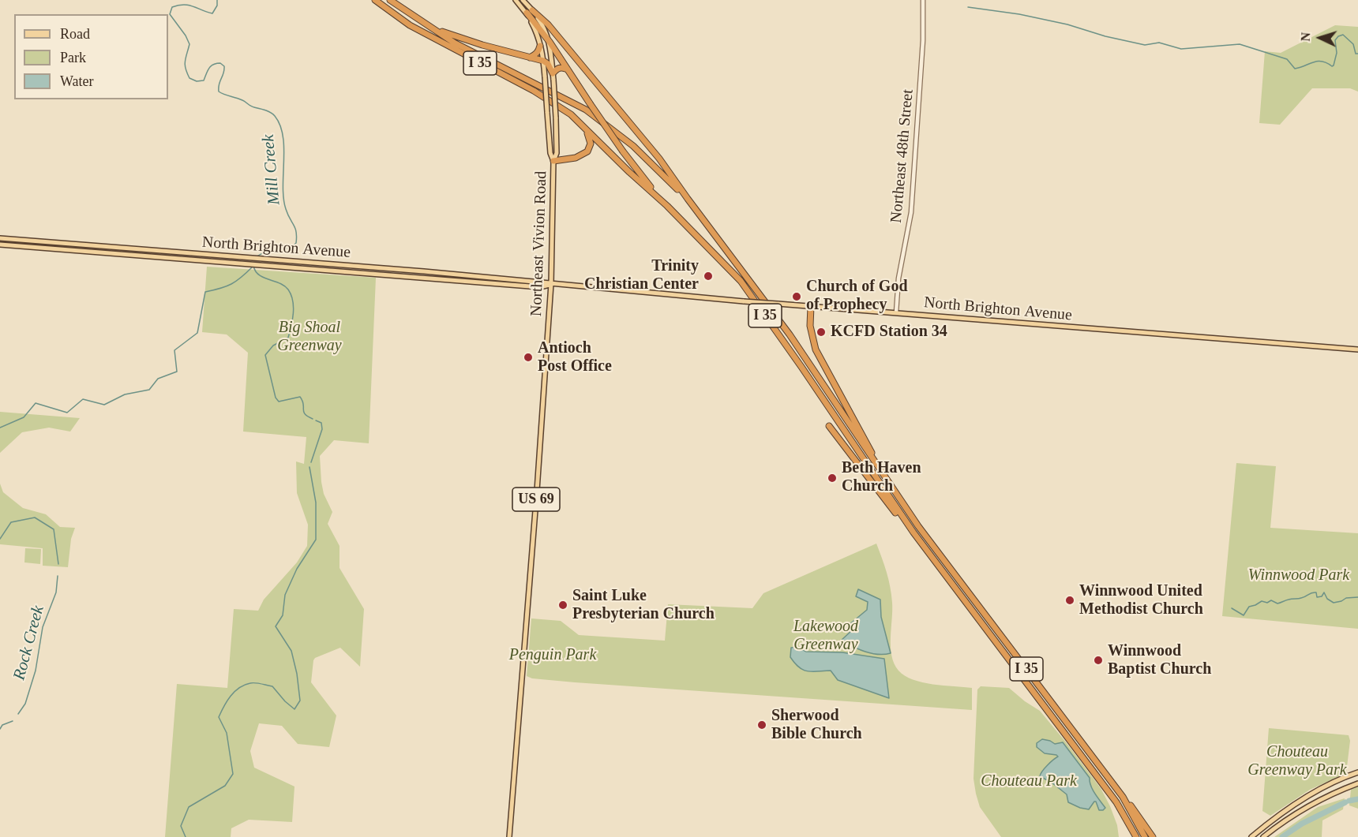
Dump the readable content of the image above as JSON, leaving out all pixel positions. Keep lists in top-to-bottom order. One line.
{"streets":{"highway":["I 35"],"main road":["Northeast Vivion Road","North Brighton Avenue","US 69"],"street":["Northeast 48th Street"]},"crossings":[["Northeast 48th Street","North Brighton Avenue"],["Northeast Vivion Road","North Brighton Avenue"]],"water":["Mill Creek","Rock Creek"],"parks":["Big Shoal Greenway","Winnwood Park","Lakewood Greenway","Penguin Park","Chouteau Greenway Park","Chouteau Park"],"places":["Trinity Christian Center","Church of God of Prophecy","KCFD Station 34","Antioch Post Office","Beth Haven Church","Winnwood United Methodist Church","Saint Luke Presbyterian Church","Winnwood Baptist Church","Sherwood Bible Church"],"legend":["Road","Park","Water"],"north":"left"}
